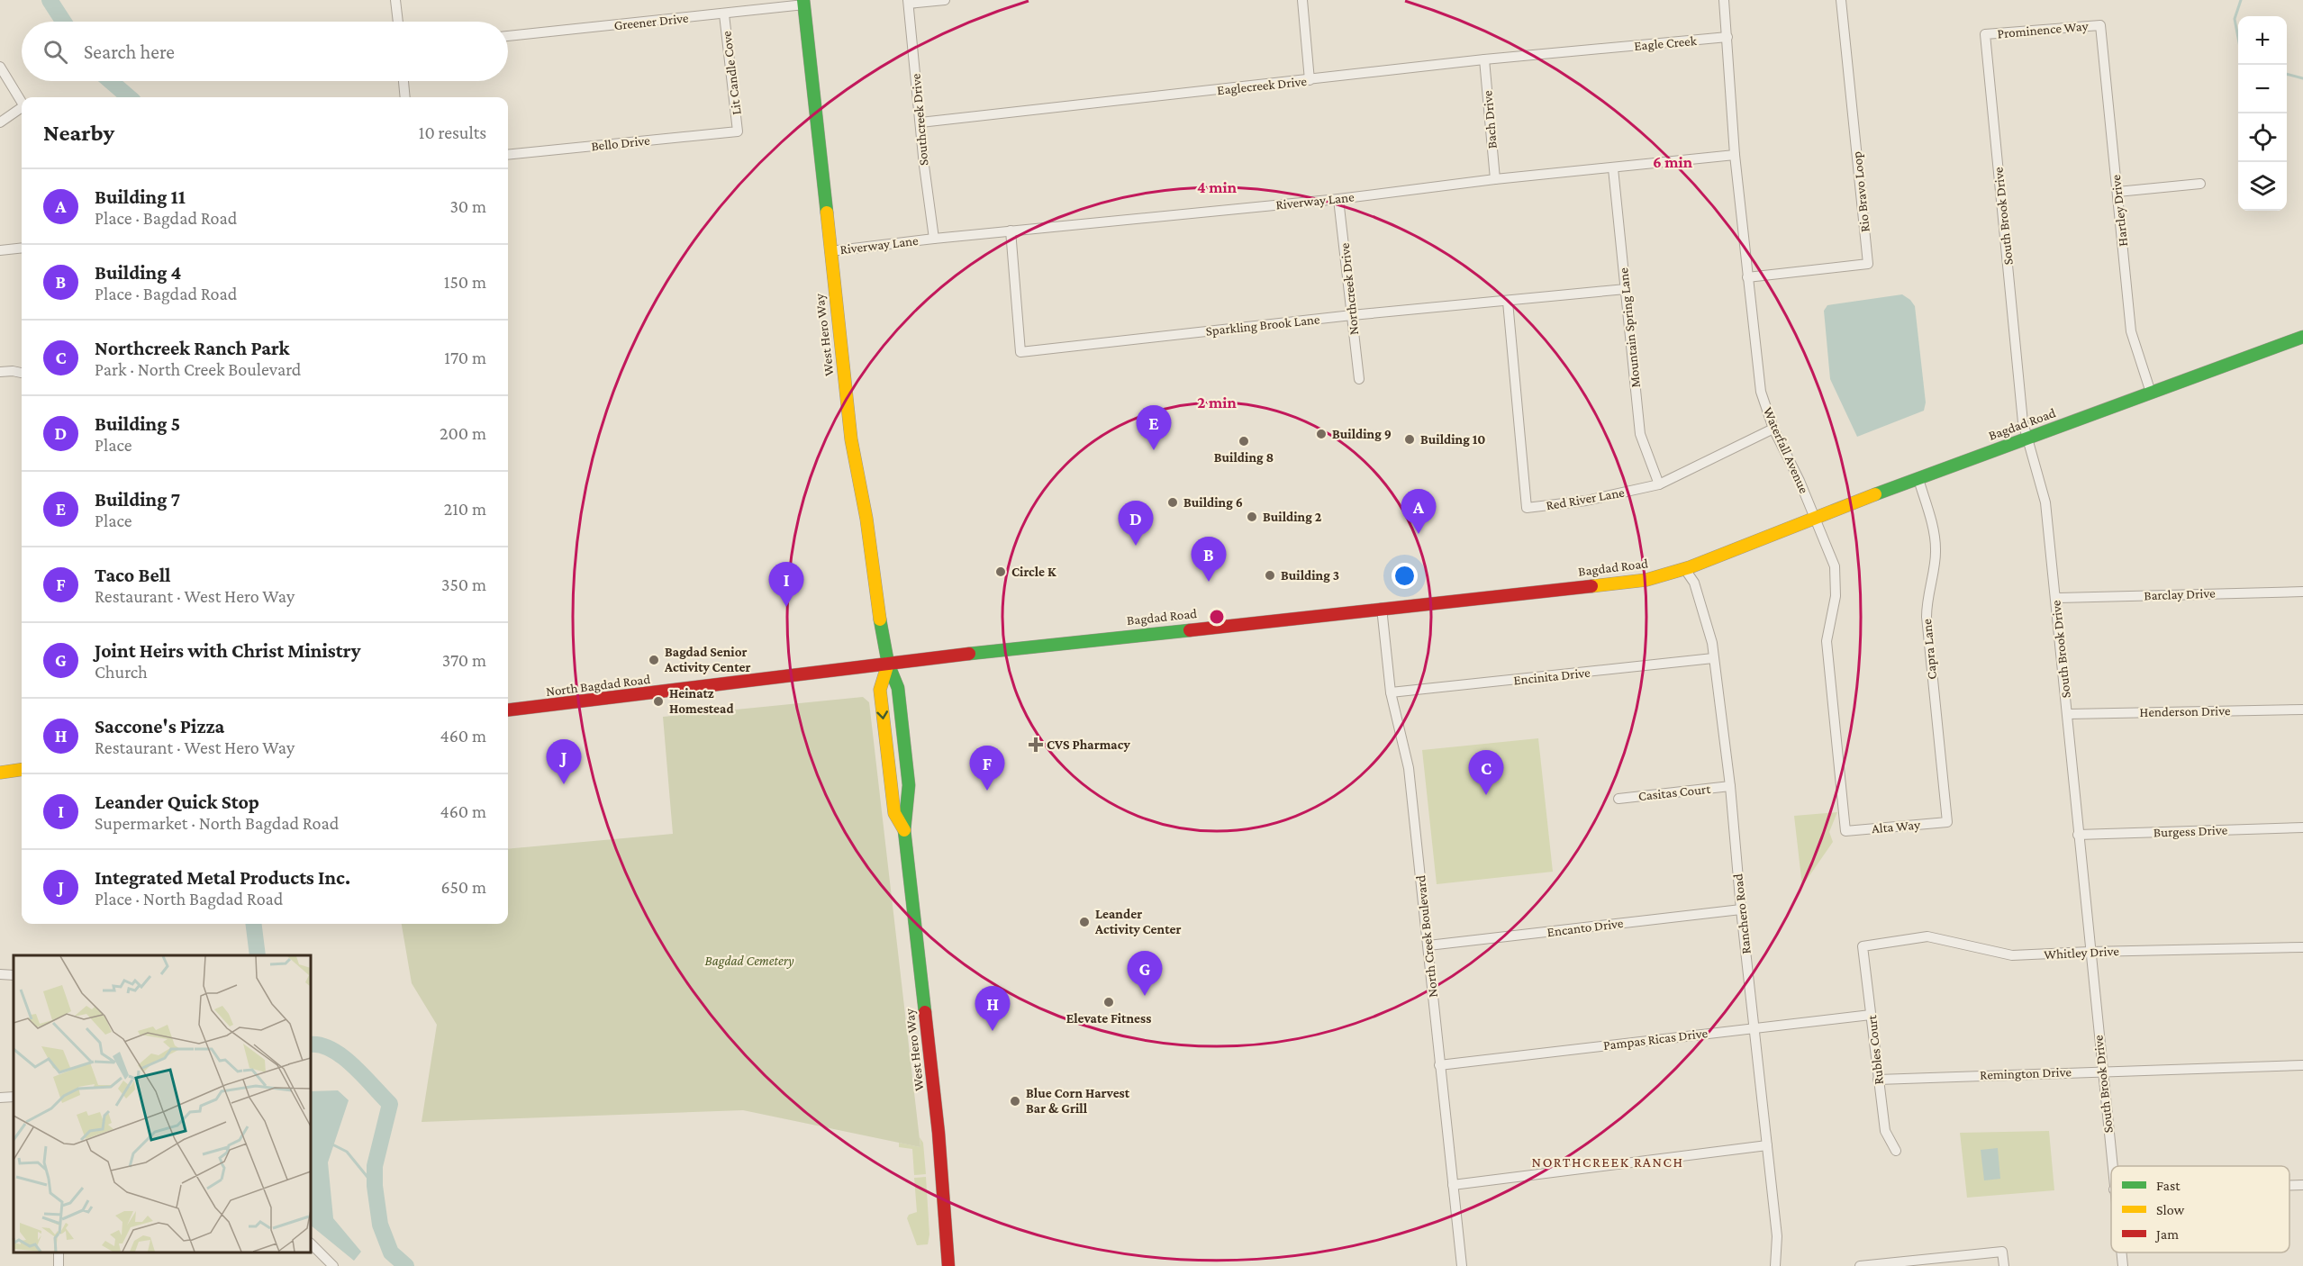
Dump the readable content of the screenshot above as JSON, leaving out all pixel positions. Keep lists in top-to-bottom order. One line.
{"streets":{"main road":["West Hero Way","Bagdad Road","North Bagdad Road"],"street":["Greener Drive","Prominence Way","Eagle Creek","Lit Candle Cove","Eaglecreek Drive","Southcreek Drive","Bach Drive","Bello Drive","Rio Bravo Loop","Riverway Lane","Hartley Drive","South Brook Drive","Northcreek Drive","Sparkling Brook Lane","Mountain Spring Lane","Waterfall Avenue","Red River Lane","Barclay Drive","Capra Lane","Encinita Drive","Henderson Drive","Casitas Court","Alta Way","Burgess Drive","Ranchero Road","Encanto Drive","North Creek Boulevard","Whitley Drive","Pampas Ricas Drive","Rubles Court","Remington Drive"]},"crossings":[["Greener Drive","Lit Candle Cove"],["Greener Drive","West Hero Way"],["Prominence Way","Hartley Drive"],["Prominence Way","South Brook Drive"],["Eagle Creek","Eaglecreek Drive"],["Eagle Creek","Waterfall Avenue"],["Lit Candle Cove","Bello Drive"],["Eaglecreek Drive","Southcreek Drive"],["Eaglecreek Drive","Bach Drive"],["Southcreek Drive","Riverway Lane"],["Bach Drive","Riverway Lane"],["Rio Bravo Loop","Waterfall Avenue"],["Riverway Lane","Northcreek Drive"],["Riverway Lane","Sparkling Brook Lane"],["Riverway Lane","Mountain Spring Lane"],["Riverway Lane","West Hero Way"],["Riverway Lane","Waterfall Avenue"],["Hartley Drive","Bagdad Road"],["South Brook Drive","Bagdad Road"],["South Brook Drive","Barclay Drive"],["South Brook Drive","Henderson Drive"],["South Brook Drive","Burgess Drive"],["South Brook Drive","Whitley Drive"],["South Brook Drive","Remington Drive"],["Northcreek Drive","Sparkling Brook Lane"],["Sparkling Brook Lane","Mountain Spring Lane"],["Sparkling Brook Lane","Red River Lane"],["Mountain Spring Lane","Red River Lane"],["West Hero Way","Bagdad Road"],["West Hero Way","North Bagdad Road"],["Bagdad Road","Waterfall Avenue"],["Bagdad Road","Capra Lane"],["Bagdad Road","North Bagdad Road"],["Bagdad Road","Ranchero Road"],["Bagdad Road","North Creek Boulevard"],["Waterfall Avenue","Red River Lane"],["Waterfall Avenue","Alta Way"],["Capra Lane","Alta Way"],["Encinita Drive","Ranchero Road"],["Encinita Drive","North Creek Boulevard"],["Casitas Court","Ranchero Road"],["Ranchero Road","Encanto Drive"],["Ranchero Road","Pampas Ricas Drive"],["Encanto Drive","North Creek Boulevard"],["North Creek Boulevard","Pampas Ricas Drive"],["Whitley Drive","Rubles Court"],["Pampas Ricas Drive","Rubles Court"],["Rubles Court","Remington Drive"]],"districts":["NORTHCREEK RANCH"],"parks":["Bagdad Cemetery"],"places":{"other":["Building 9","Building 10","Building 8","Building 6","Building 2","Circle K","Building 3","Bagdad Senior Activity Center","Heinatz Homestead","Leander Activity Center","Elevate Fitness","Blue Corn Harvest Bar & Grill"],"health":["CVS Pharmacy"]},"legend":["Fast","Slow","Jam"],"page":{"map_buttons":["+","−"],"search":"Search here","heading":["Nearby","10 results"],"list":[{"mark":"A","name":"Building 11","note":"Place · Bagdad Road","value":"30 m"},{"mark":"B","name":"Building 4","note":"Place · Bagdad Road","value":"150 m"},{"mark":"C","name":"Northcreek Ranch Park","note":"Park · North Creek Boulevard","value":"170 m"},{"mark":"D","name":"Building 5","note":"Place","value":"200 m"},{"mark":"E","name":"Building 7","note":"Place","value":"210 m"},{"mark":"F","name":"Taco Bell","note":"Restaurant · West Hero Way","value":"350 m"},{"mark":"G","name":"Joint Heirs with Christ Ministry","note":"Church","value":"370 m"},{"mark":"H","name":"Saccone's Pizza","note":"Restaurant · West Hero Way","value":"460 m"},{"mark":"I","name":"Leander Quick Stop","note":"Supermarket · North Bagdad Road","value":"460 m"},{"mark":"J","name":"Integrated Metal Products Inc.","note":"Place · North Bagdad Road","value":"650 m"}],"pins":["E","A","D","B","I","J","F","C","G","H"]},"rings":["6 min","4 min","2 min"]}
